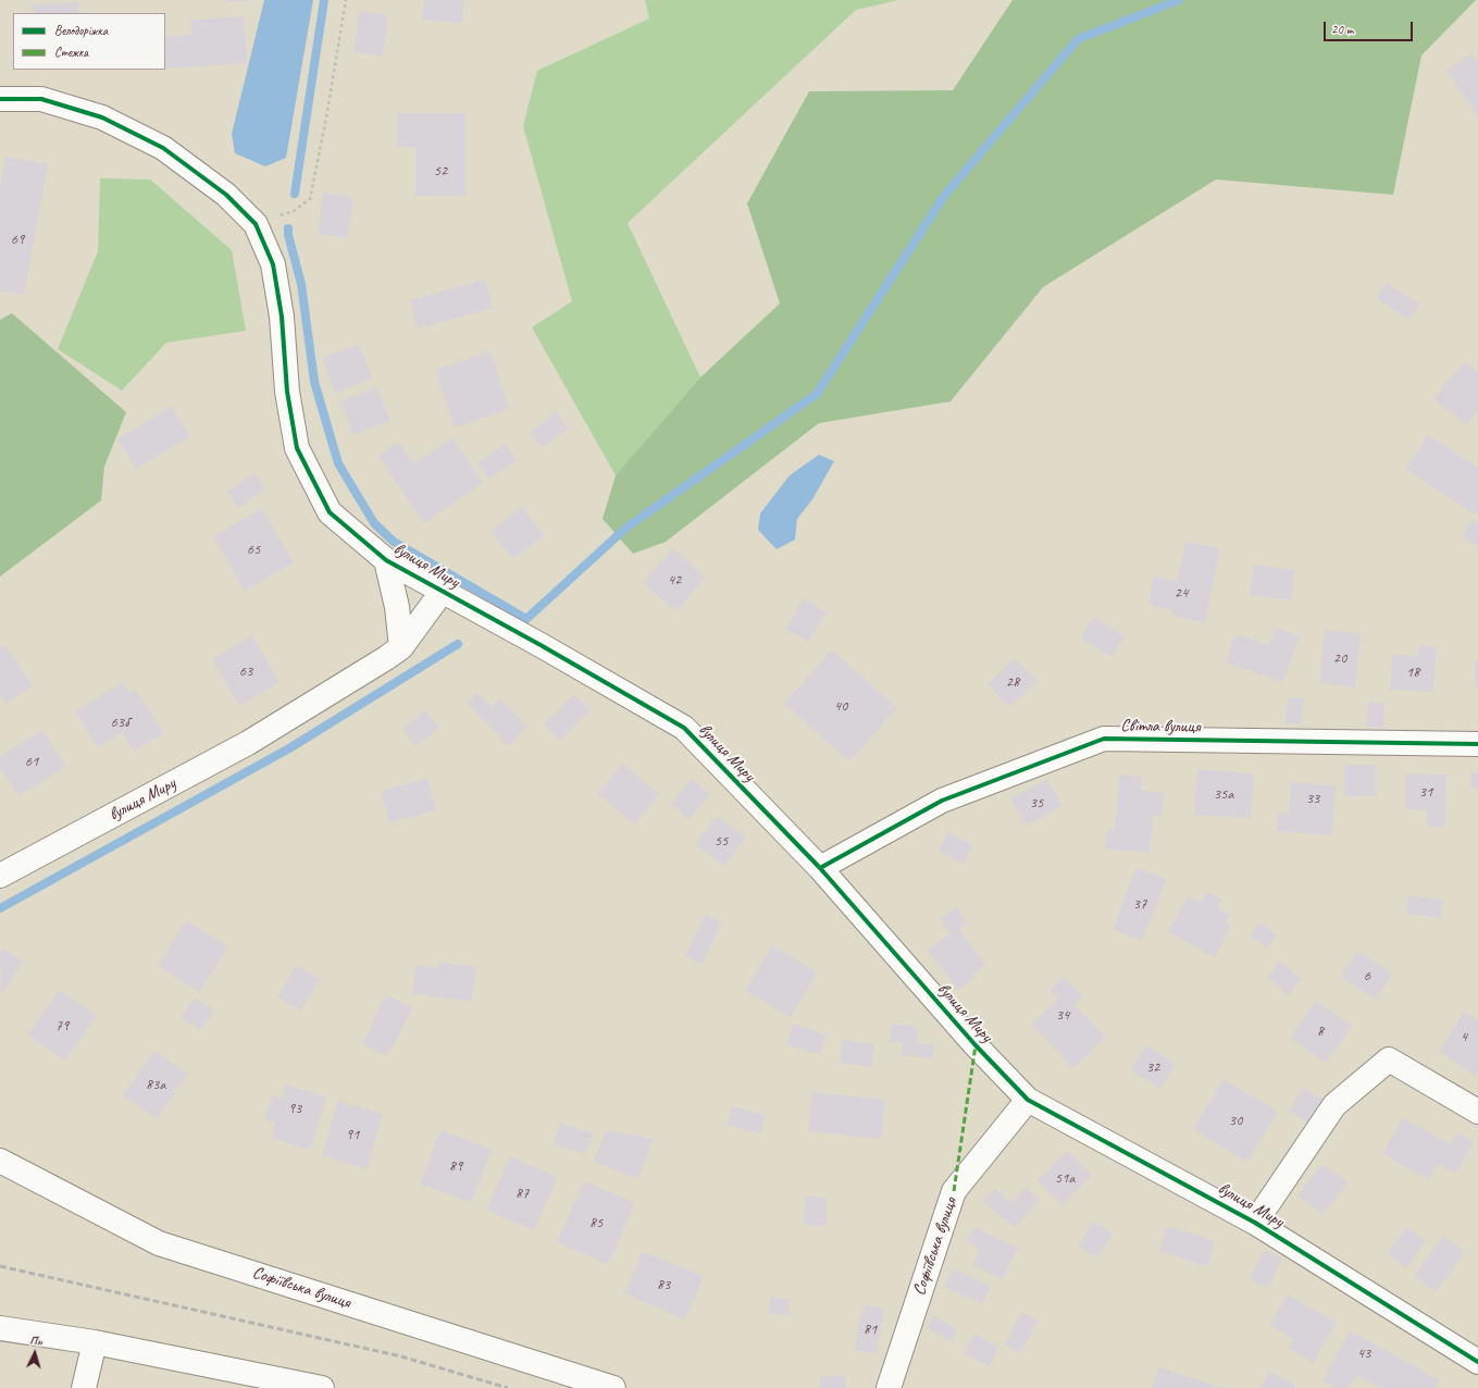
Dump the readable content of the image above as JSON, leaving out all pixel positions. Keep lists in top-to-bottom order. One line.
{"streets":{"street":["вулиця Миру","Світла вулиця","Софіївська вулиця"]},"crossings":[["вулиця Миру","Світла вулиця"],["вулиця Миру","Софіївська вулиця"]],"house_numbers":["52","69","65","42","24","20","63","18","28","40","63б","61","31","35а","33","35","55","37","6","34","79","8","4","32","83а","93","30","91","89","51а","87","85","83","81","43"],"legend":["Велодоріжка","Стежка"],"scale_bar":"20 m","north":"top"}
